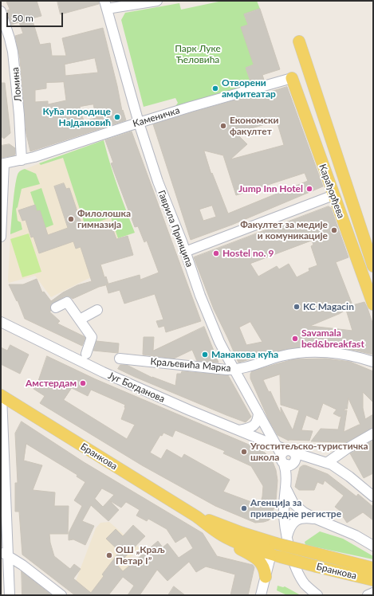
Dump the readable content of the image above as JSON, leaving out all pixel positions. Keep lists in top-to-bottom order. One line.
{"streets":{"main road":["Карађорђева","Бранкова"],"street":["Ломина","Каменичка","Гаврила Принципа","Краљевића Марка","Југ Богданова"]},"crossings":[["Ломина","Каменичка"],["Каменичка","Карађорђева"],["Каменичка","Гаврила Принципа"],["Гаврила Принципа","Краљевића Марка"],["Гаврила Принципа","Југ Богданова"]],"parks":["Парк Луке Ћеловића"],"places":["Отворени амфитеатар","Кућа породице Најдановић","Економски факултет","Jump Inn Hotel","Филолошка гимназија","Факултет за медије и комуникације","Hostel no. 9","KC Magacin","Savamala bed&breakfast","Манакова кућа","Амстердам","Угоститељско-туристичка школа","Агенција за привредне регистре","ОШ „Краљ Петар I”"],"scale_bar":"50 m"}
